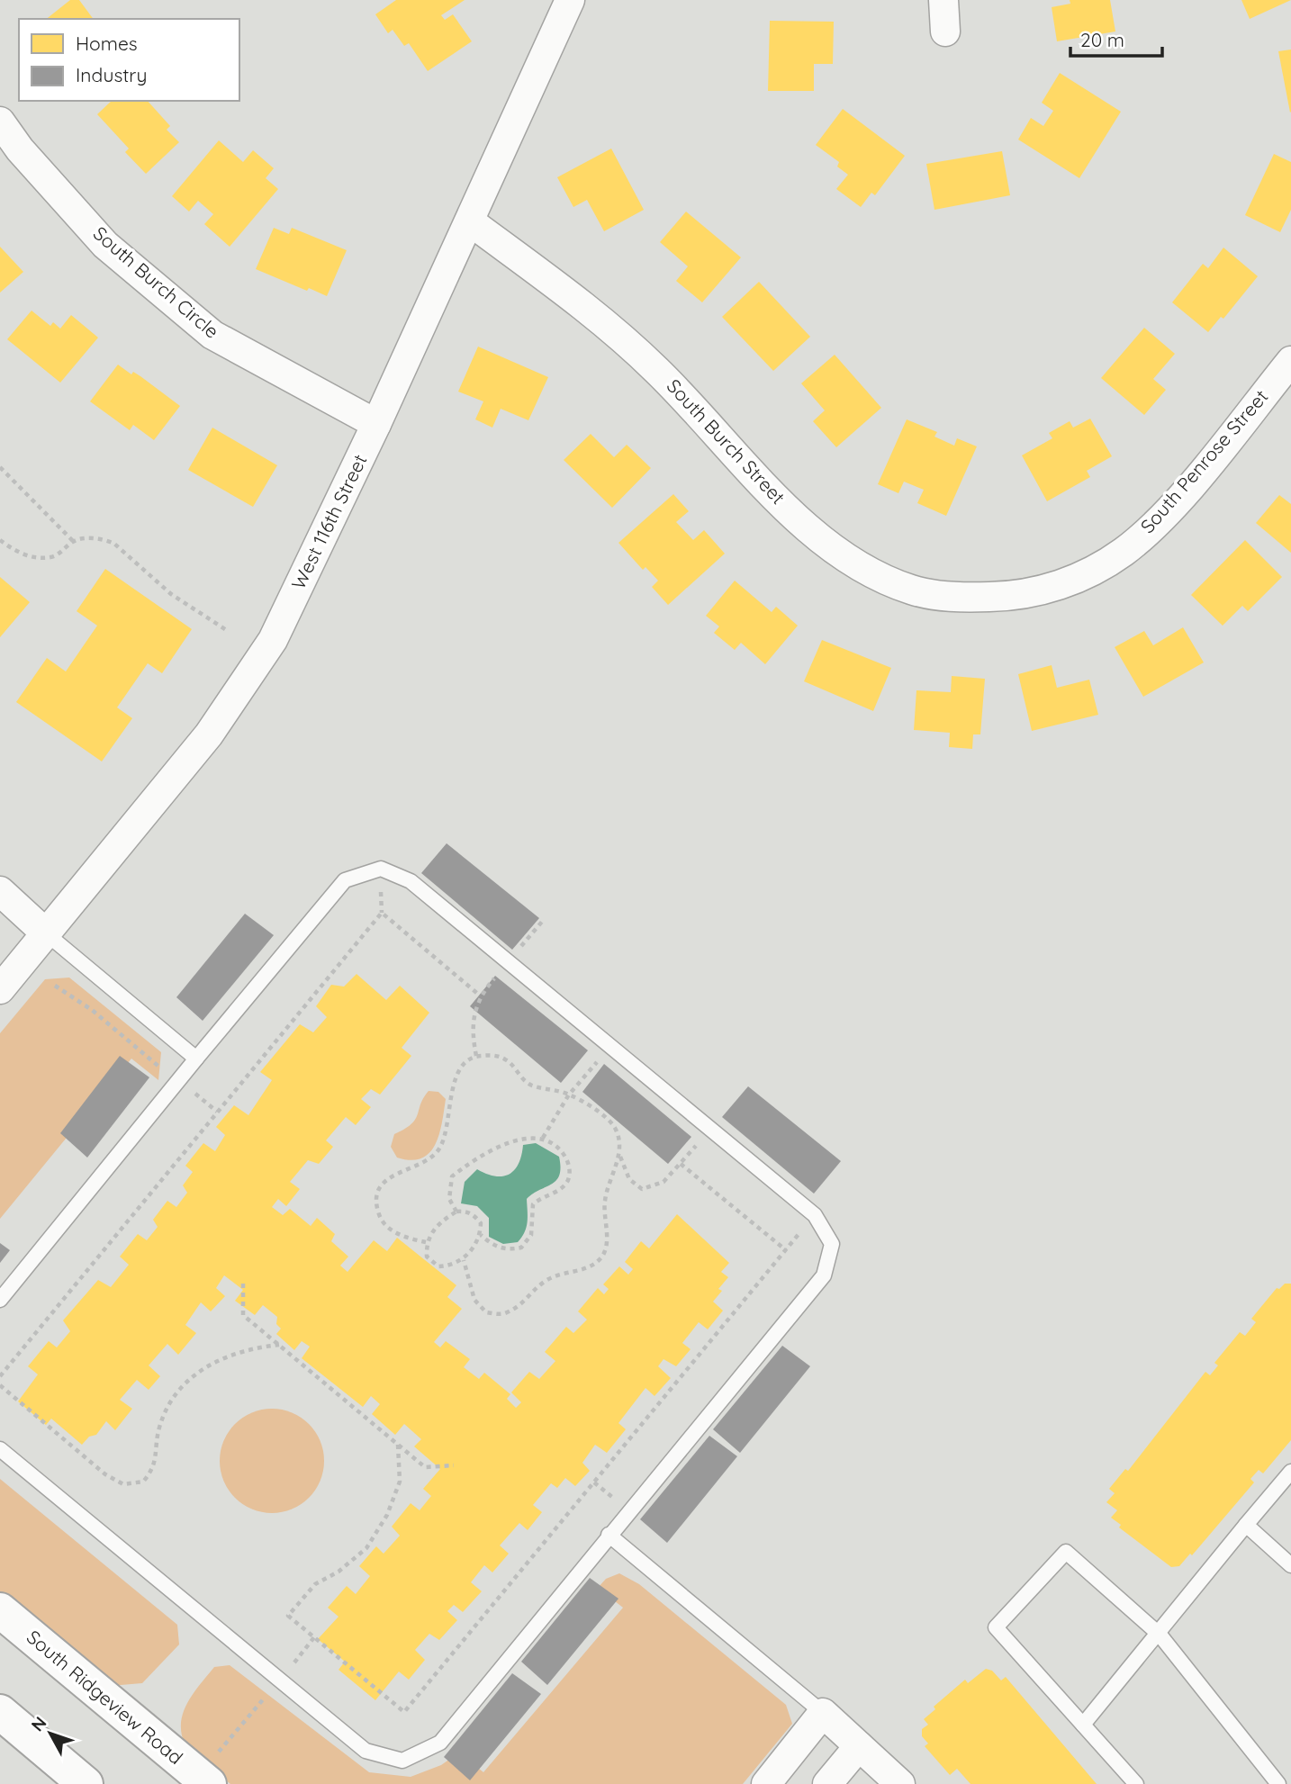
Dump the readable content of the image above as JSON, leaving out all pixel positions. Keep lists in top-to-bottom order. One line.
{"streets":{"main road":["South Ridgeview Road"],"street":["South Burch Circle","South Burch Street","South Penrose Street","West 116th Street"]},"crossings":[["South Burch Circle","West 116th Street"],["South Burch Street","South Penrose Street"],["South Burch Street","West 116th Street"]],"legend":["Homes","Industry"],"scale_bar":"20 m","north":"top left"}
